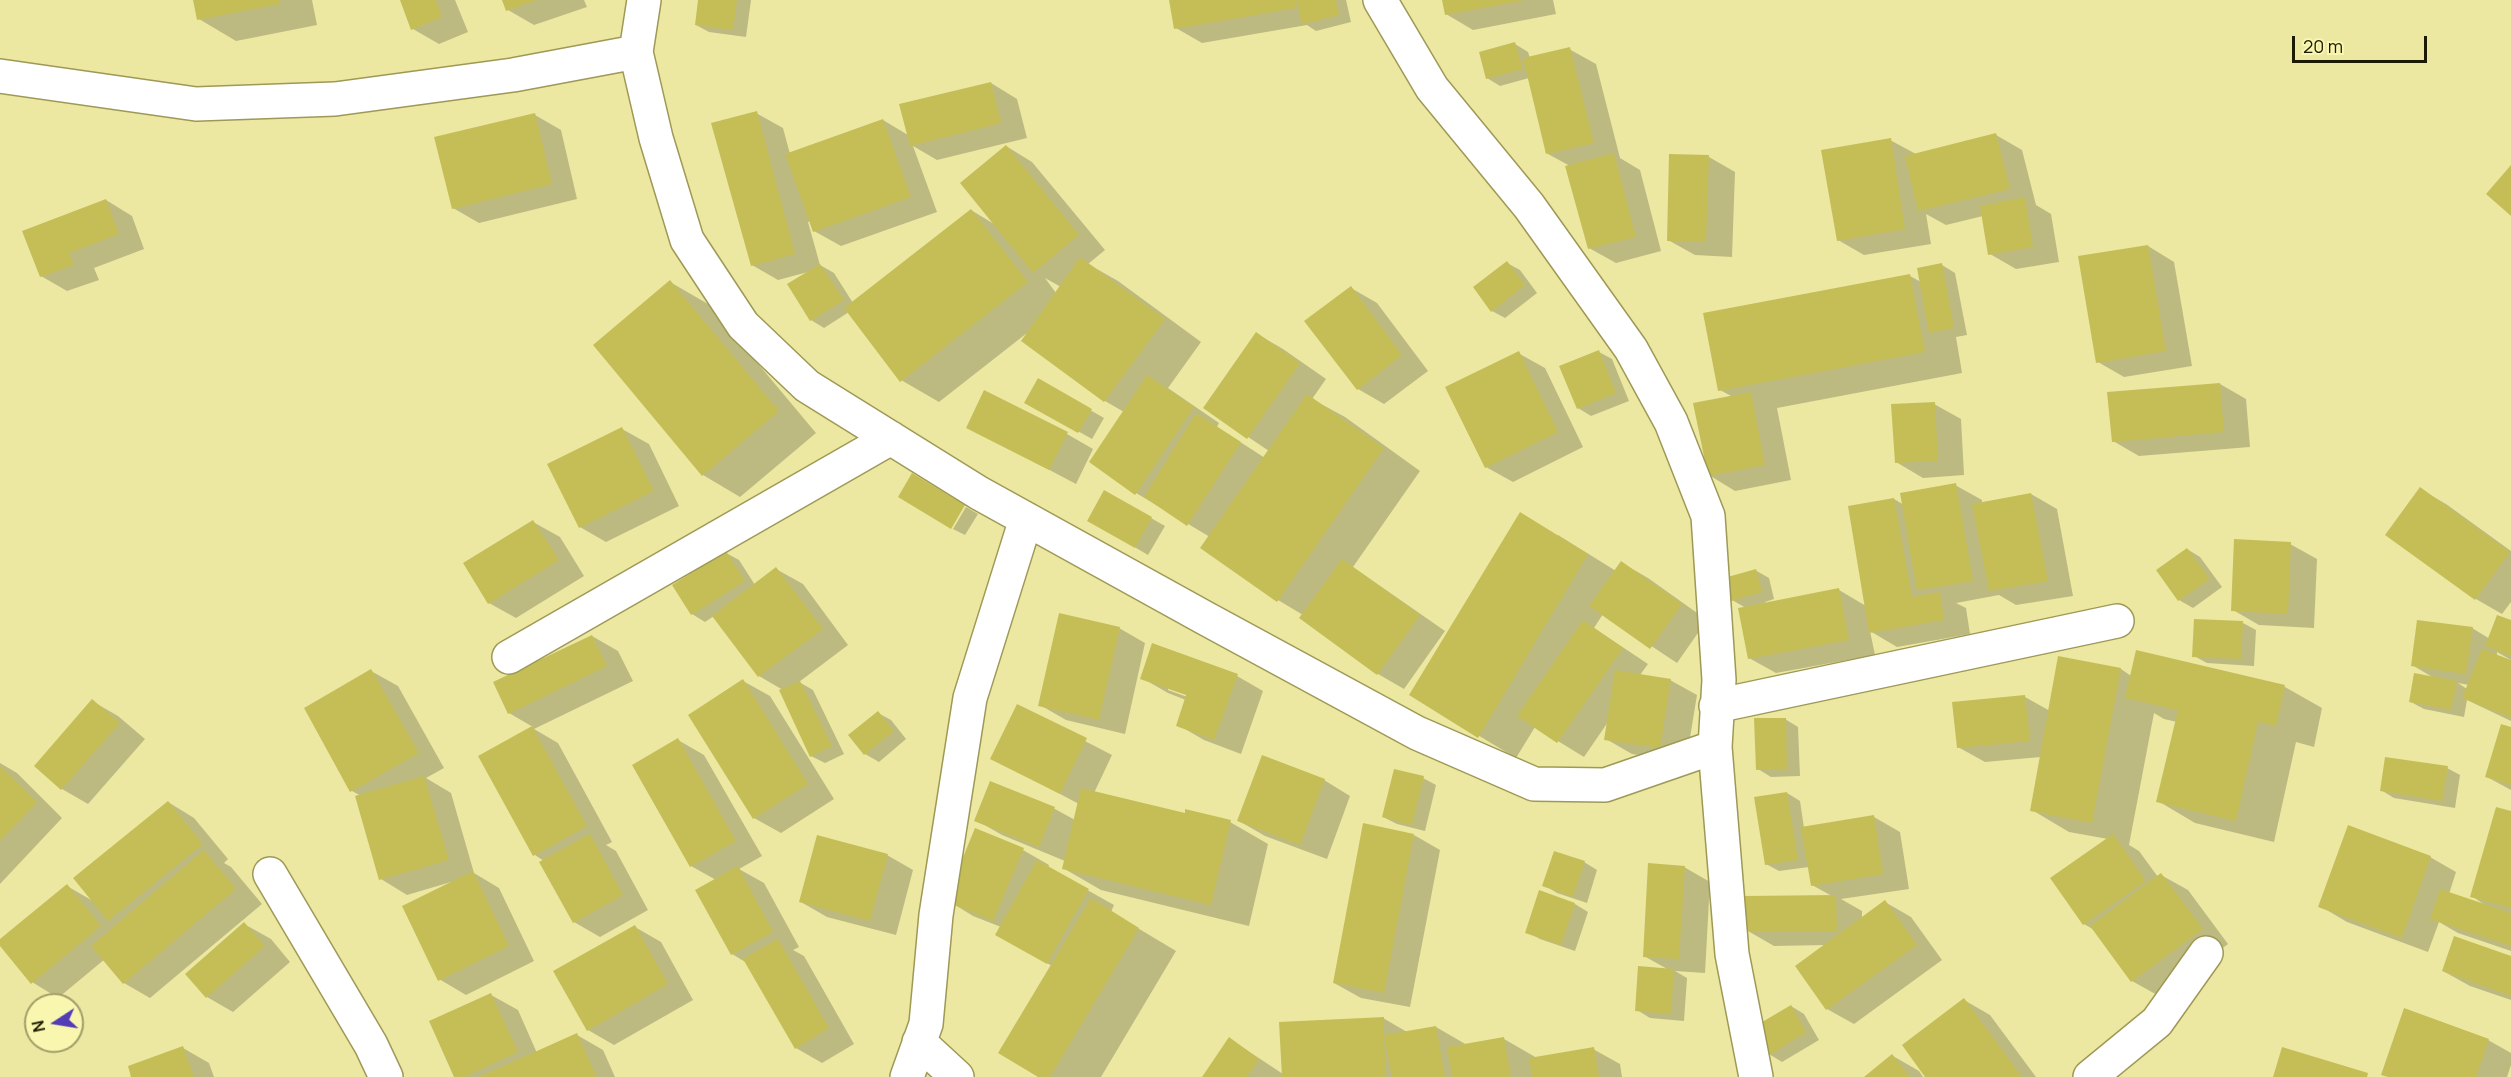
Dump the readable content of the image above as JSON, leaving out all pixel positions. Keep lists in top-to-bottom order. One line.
{"scale_bar":"20 m","north":"left"}
